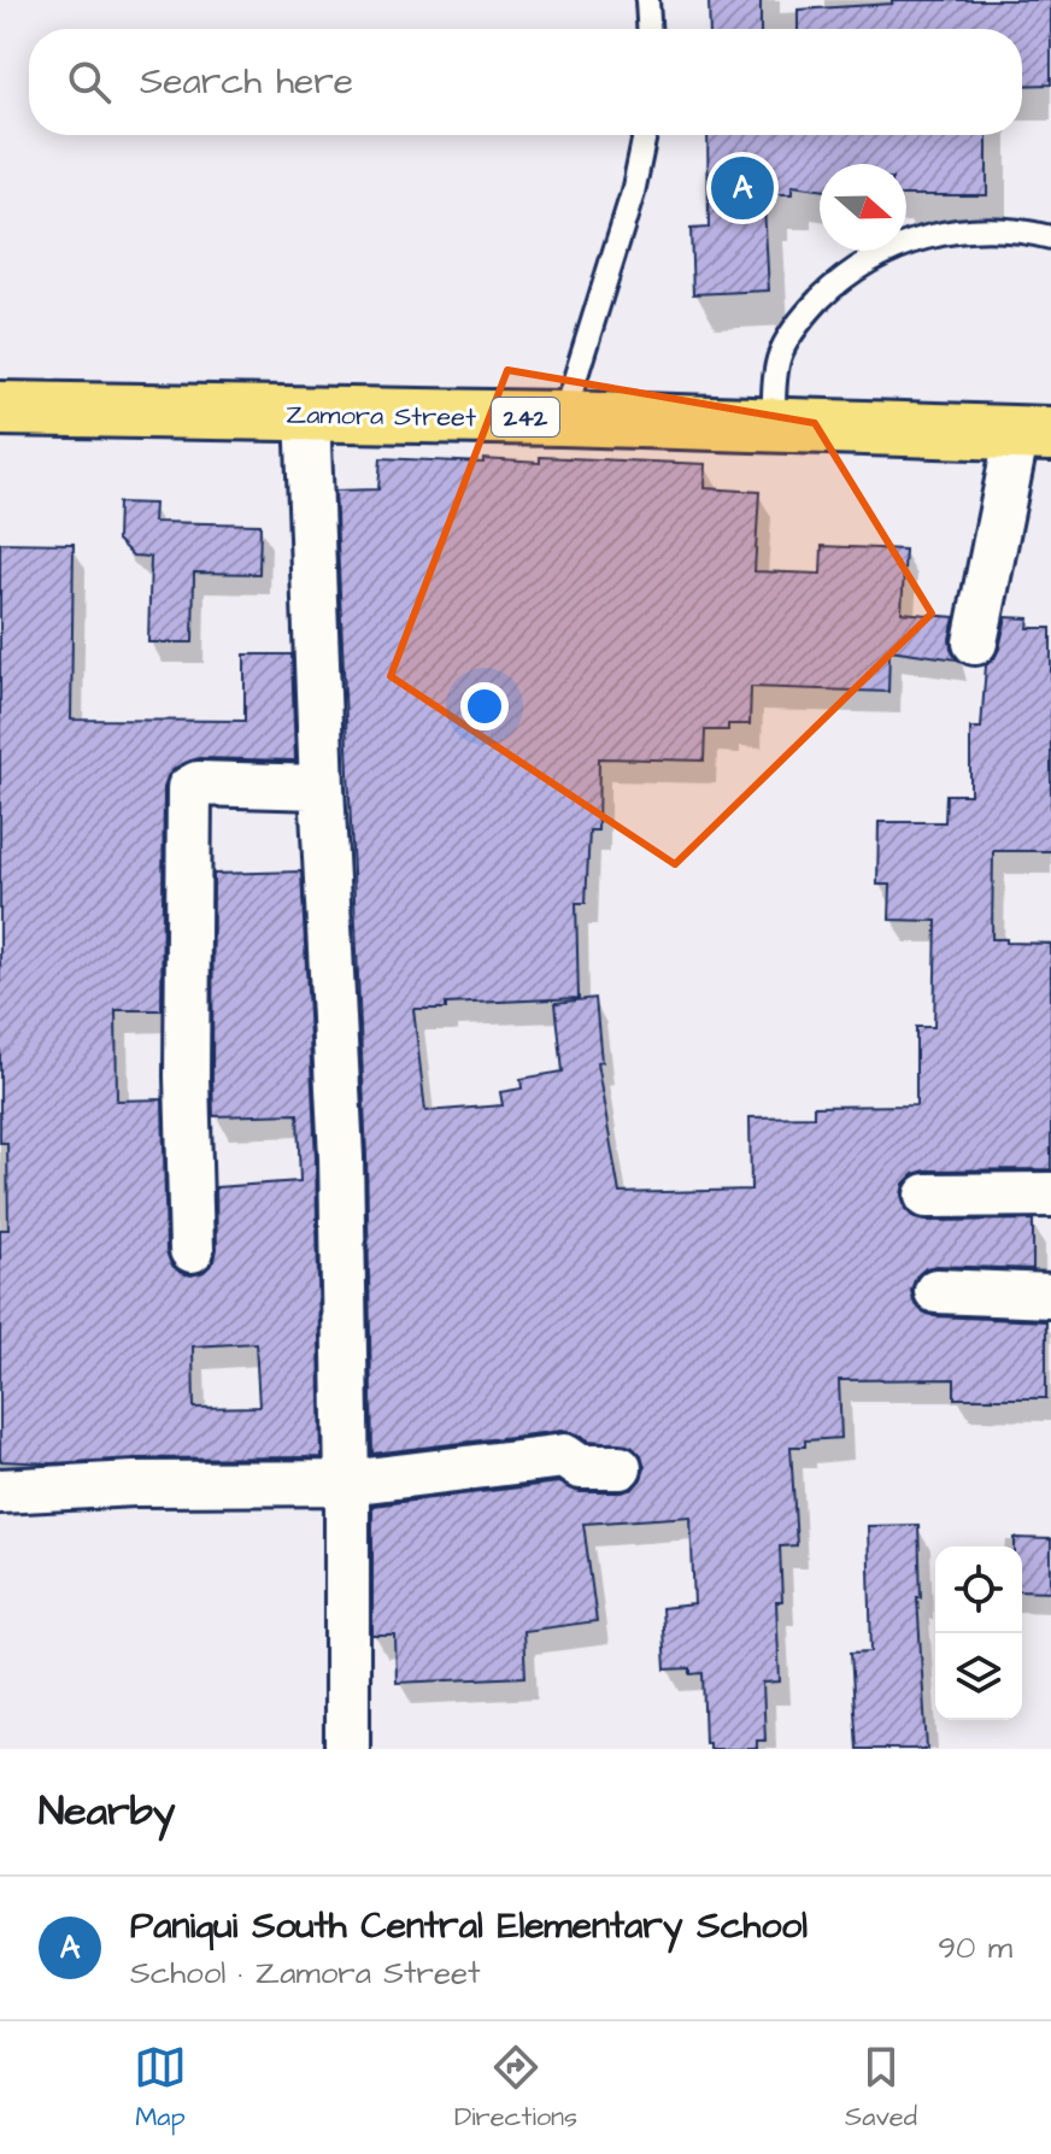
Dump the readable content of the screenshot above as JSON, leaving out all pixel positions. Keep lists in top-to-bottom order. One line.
{"streets":{"main road":["Zamora Street","242"]},"north":"right","page":{"search":"Search here","pins":"A","heading":"Nearby","list":[{"mark":"A","name":"Paniqui South Central Elementary School","note":"School · Zamora Street","value":"90 m"}],"nav":["Map","Directions","Saved"]}}
